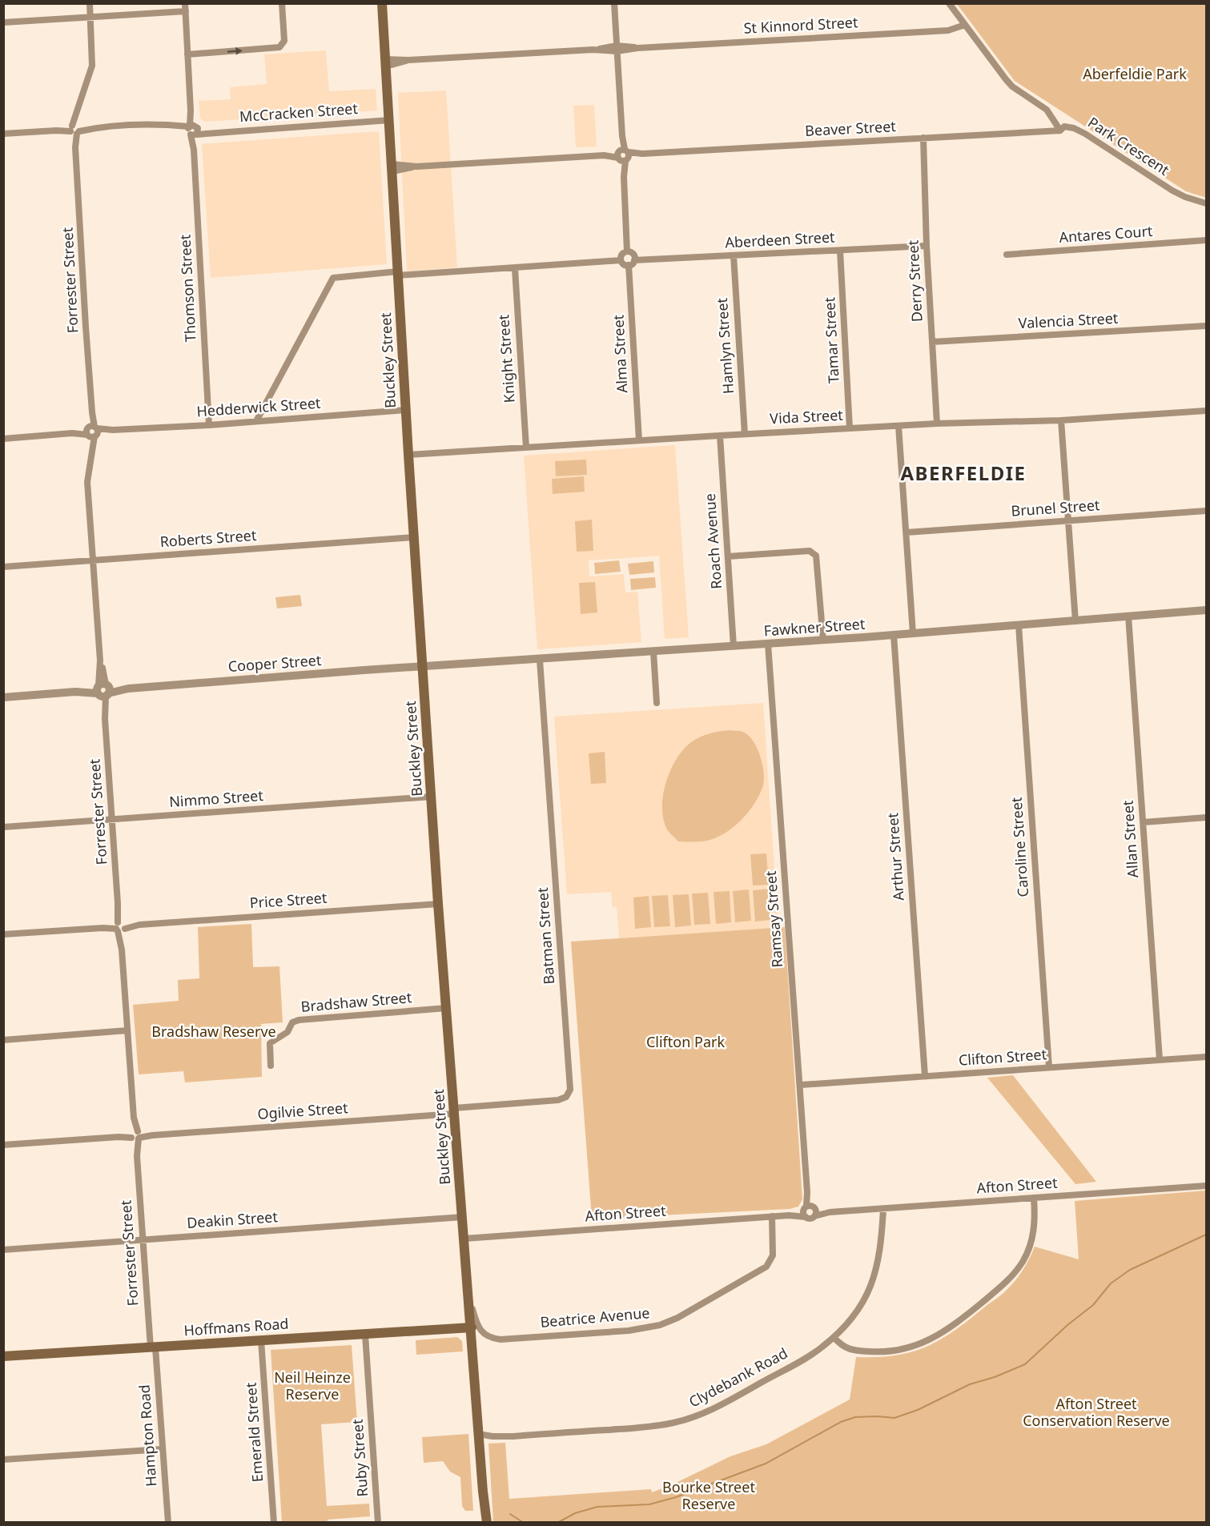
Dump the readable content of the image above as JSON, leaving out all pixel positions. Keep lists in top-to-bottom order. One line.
{"streets":{"main road":["Buckley Street","Hoffmans Road"],"street":["St Kinnord Street","McCracken Street","Beaver Street","Park Crescent","Antares Court","Aberdeen Street","Forrester Street","Derry Street","Thomson Street","Valencia Street","Tamar Street","Hamlyn Street","Alma Street","Knight Street","Hedderwick Street","Vida Street","Brunel Street","Roberts Street","Roach Avenue","Fawkner Street","Cooper Street","Nimmo Street","Allan Street","Caroline Street","Arthur Street","Price Street","Ramsay Street","Batman Street","Bradshaw Street","Clifton Street","Ogilvie Street","Afton Street","Deakin Street","Beatrice Avenue","Clydebank Road","Emerald Street","Hampton Road","Ruby Street"]},"crossings":[["St Kinnord Street","Buckley Street"],["McCracken Street","Forrester Street"],["McCracken Street","Thomson Street"],["McCracken Street","Buckley Street"],["Beaver Street","Park Crescent"],["Beaver Street","Derry Street"],["Beaver Street","Buckley Street"],["Aberdeen Street","Derry Street"],["Aberdeen Street","Tamar Street"],["Aberdeen Street","Hamlyn Street"],["Aberdeen Street","Alma Street"],["Forrester Street","Hedderwick Street"],["Forrester Street","Roberts Street"],["Forrester Street","Cooper Street"],["Forrester Street","Nimmo Street"],["Forrester Street","Price Street"],["Forrester Street","Ogilvie Street"],["Forrester Street","Deakin Street"],["Forrester Street","Hoffmans Road"],["Forrester Street","Hampton Road"],["Derry Street","Valencia Street"],["Derry Street","Vida Street"],["Thomson Street","Hedderwick Street"],["Tamar Street","Vida Street"],["Hamlyn Street","Vida Street"],["Alma Street","Vida Street"],["Knight Street","Vida Street"],["Buckley Street","Hedderwick Street"],["Buckley Street","Vida Street"],["Buckley Street","Roberts Street"],["Buckley Street","Fawkner Street"],["Buckley Street","Cooper Street"],["Buckley Street","Nimmo Street"],["Buckley Street","Price Street"],["Buckley Street","Batman Street"],["Buckley Street","Bradshaw Street"],["Buckley Street","Ogilvie Street"],["Buckley Street","Afton Street"],["Buckley Street","Deakin Street"],["Buckley Street","Beatrice Avenue"],["Buckley Street","Hoffmans Road"],["Buckley Street","Clydebank Road"],["Vida Street","Roach Avenue"],["Roach Avenue","Fawkner Street"],["Fawkner Street","Cooper Street"],["Fawkner Street","Allan Street"],["Fawkner Street","Caroline Street"],["Fawkner Street","Arthur Street"],["Fawkner Street","Ramsay Street"],["Fawkner Street","Batman Street"],["Allan Street","Clifton Street"],["Caroline Street","Clifton Street"],["Arthur Street","Clifton Street"],["Ramsay Street","Clifton Street"],["Ramsay Street","Afton Street"],["Batman Street","Ogilvie Street"],["Afton Street","Beatrice Avenue"],["Afton Street","Clydebank Road"],["Hoffmans Road","Emerald Street"],["Hoffmans Road","Hampton Road"],["Hoffmans Road","Ruby Street"]],"districts":["ABERFELDIE"],"parks":["Aberfeldie Park","Bradshaw Reserve","Clifton Park","Neil Heinze Reserve","Afton Street Conservation Reserve","Bourke Street Reserve"]}
